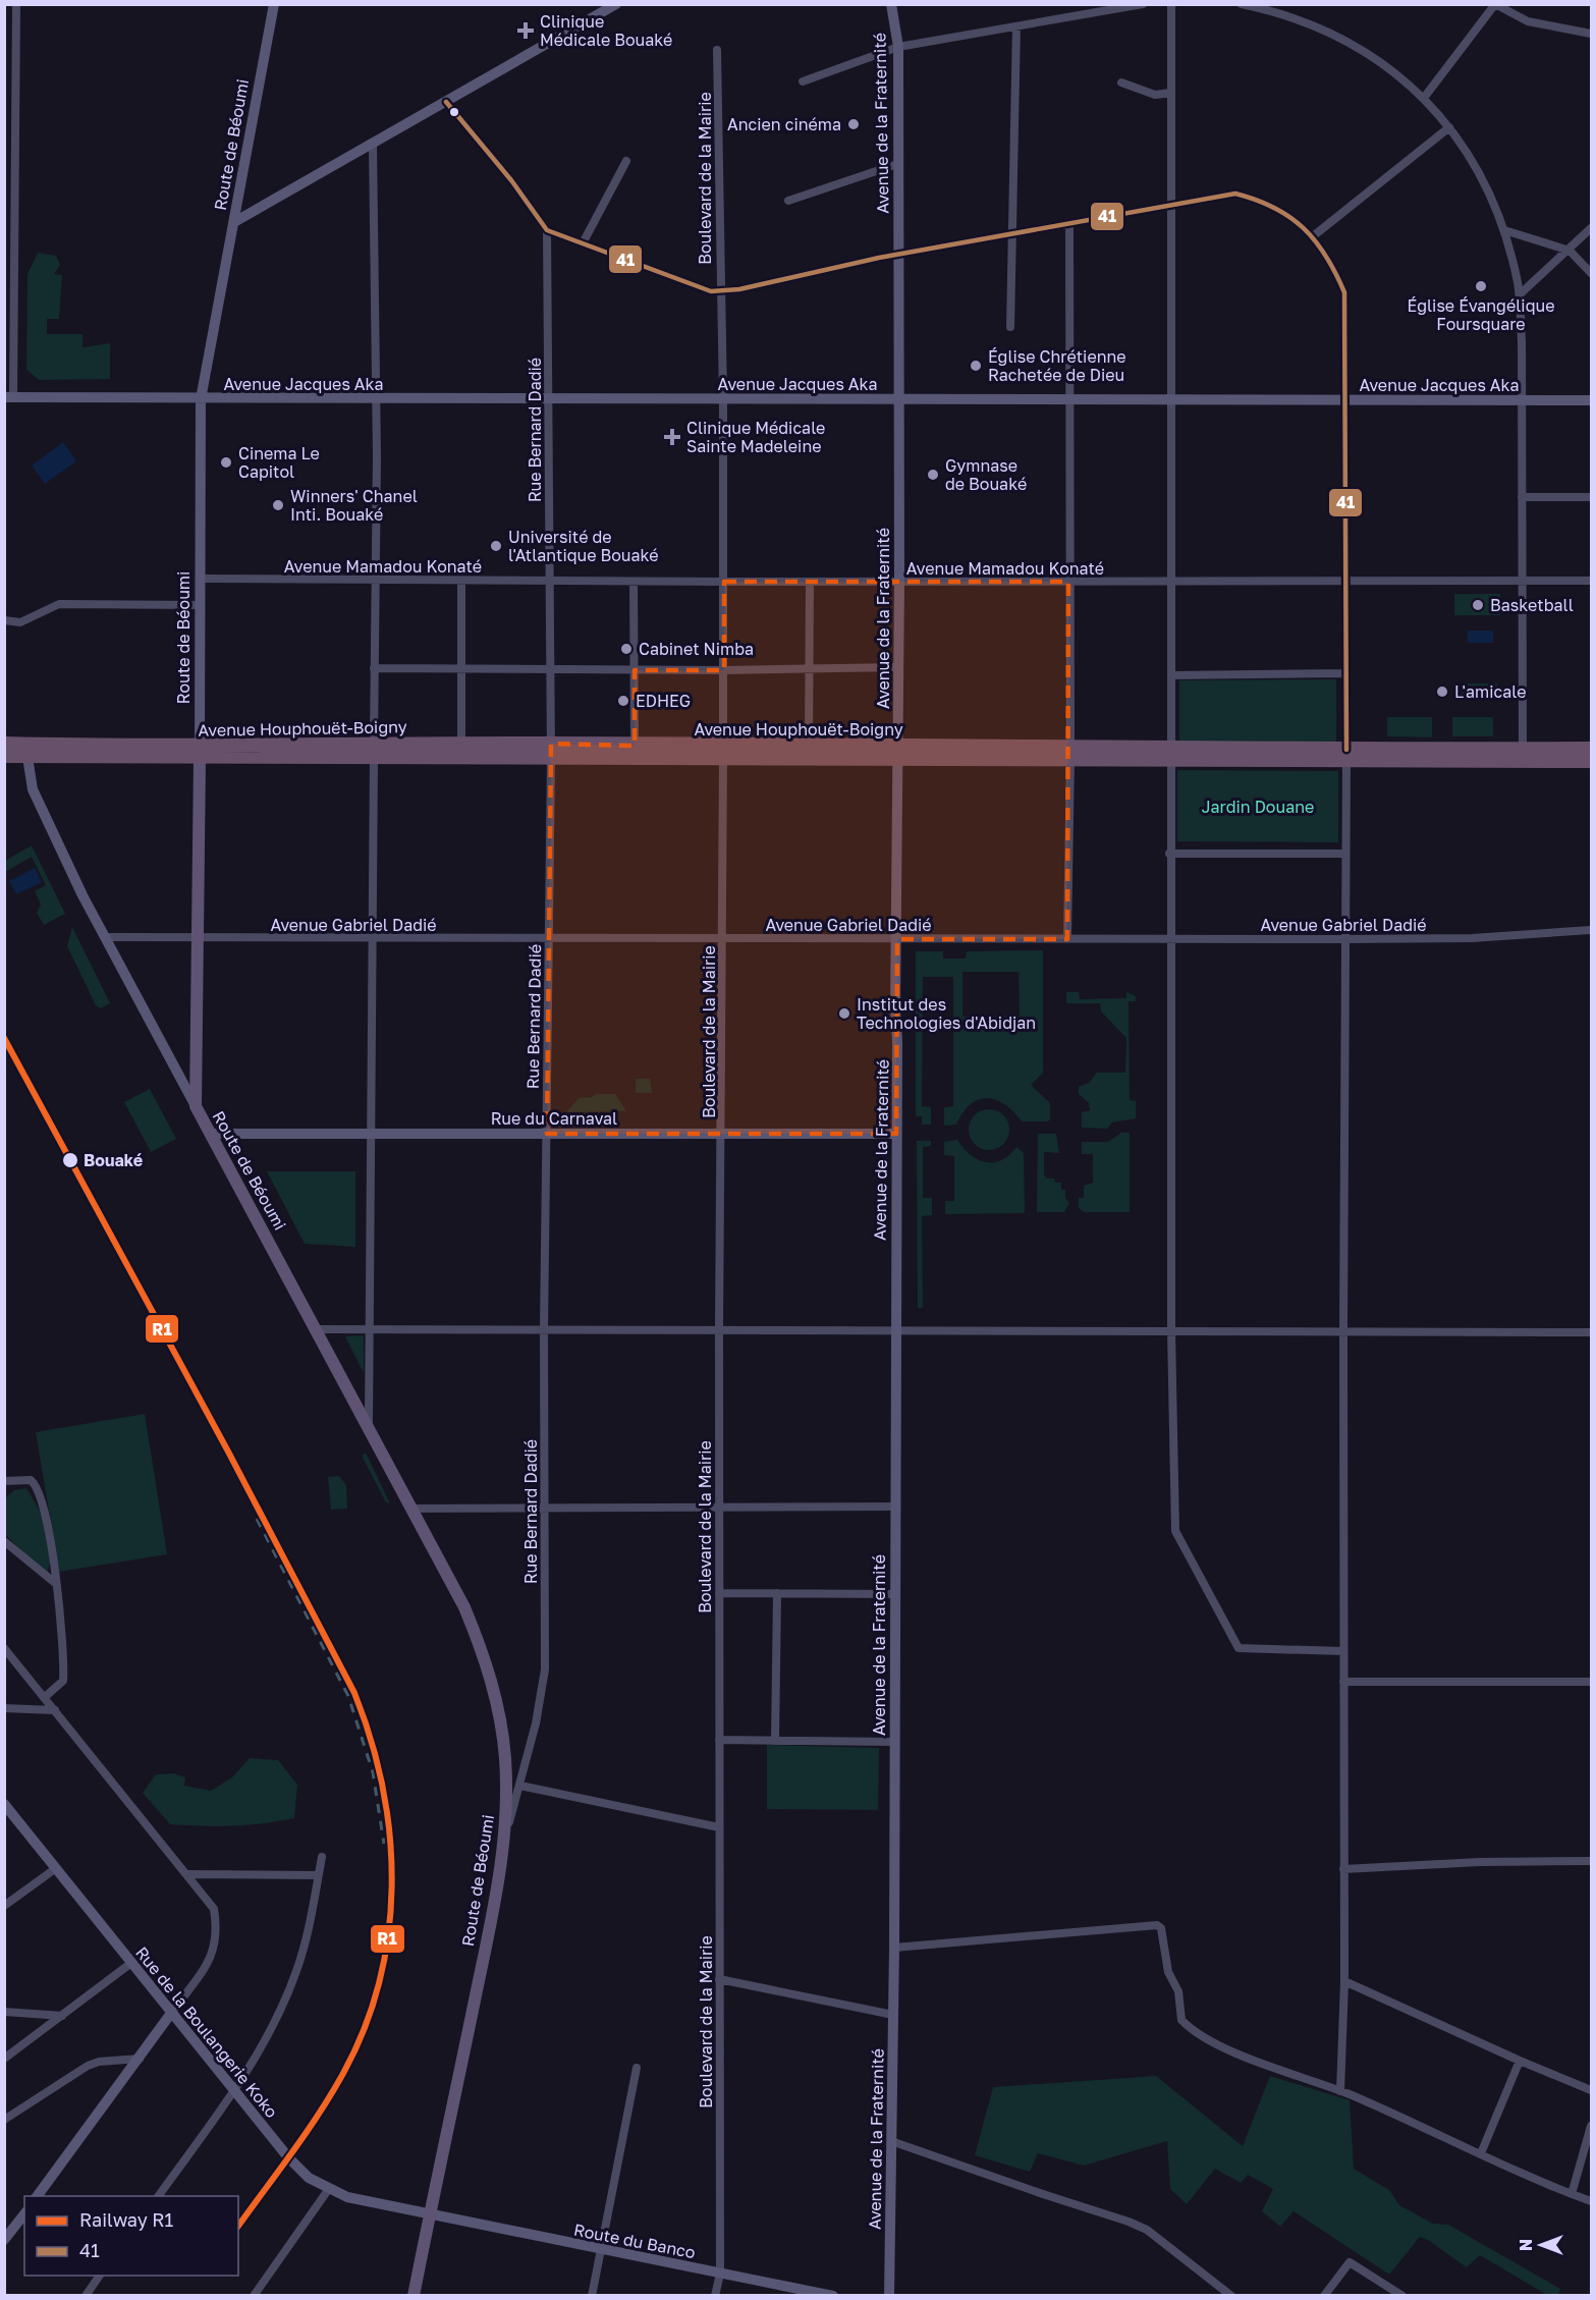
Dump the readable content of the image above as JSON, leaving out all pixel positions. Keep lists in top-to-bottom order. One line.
{"streets":{"highway":["Avenue Houphouët-Boigny"],"main road":["Route de Béoumi"],"street":["Avenue de la Fraternité","Boulevard de la Mairie","Avenue Jacques Aka","Rue Bernard Dadié","Avenue Mamadou Konaté","Avenue Gabriel Dadié","Rue du Carnaval","Rue de la Boulangerie Koko","Route du Banco"]},"crossings":[["Avenue de la Fraternité","Avenue Jacques Aka"],["Avenue de la Fraternité","Avenue Mamadou Konaté"],["Avenue de la Fraternité","Avenue Houphouët-Boigny"],["Avenue de la Fraternité","Avenue Gabriel Dadié"],["Avenue de la Fraternité","Rue du Carnaval"],["Route de Béoumi","Avenue Jacques Aka"],["Route de Béoumi","Rue Bernard Dadié"],["Route de Béoumi","Avenue Mamadou Konaté"],["Route de Béoumi","Avenue Houphouët-Boigny"],["Route de Béoumi","Avenue Gabriel Dadié"],["Route de Béoumi","Rue du Carnaval"],["Route de Béoumi","Rue de la Boulangerie Koko"],["Route de Béoumi","Route du Banco"],["Boulevard de la Mairie","Avenue Jacques Aka"],["Boulevard de la Mairie","Avenue Mamadou Konaté"],["Boulevard de la Mairie","Avenue Houphouët-Boigny"],["Boulevard de la Mairie","Avenue Gabriel Dadié"],["Boulevard de la Mairie","Rue du Carnaval"],["Boulevard de la Mairie","Route du Banco"],["Avenue Jacques Aka","Rue Bernard Dadié"],["Rue Bernard Dadié","Avenue Mamadou Konaté"],["Rue Bernard Dadié","Avenue Houphouët-Boigny"],["Rue Bernard Dadié","Avenue Gabriel Dadié"],["Rue Bernard Dadié","Rue du Carnaval"],["Rue de la Boulangerie Koko","Route du Banco"]],"parks":["Jardin Douane"],"places":{"health":["Clinique Médicale Bouaké","Clinique Médicale Sainte Madeleine"],"other":["Ancien cinéma","Église Évangélique Foursquare","Église Chrétienne Rachetée de Dieu","Cinema Le Capitol","Gymnase de Bouaké","Winners' Chanel Inti. Bouaké","Université de l'Atlantique Bouaké","Basketball","Cabinet Nimba","L'amicale","EDHEG","Institut des Technologies d'Abidjan","Bouaké"]},"lines":["transit line 41","rail line R1"],"legend":["Railway R1","41"],"north":"left"}
